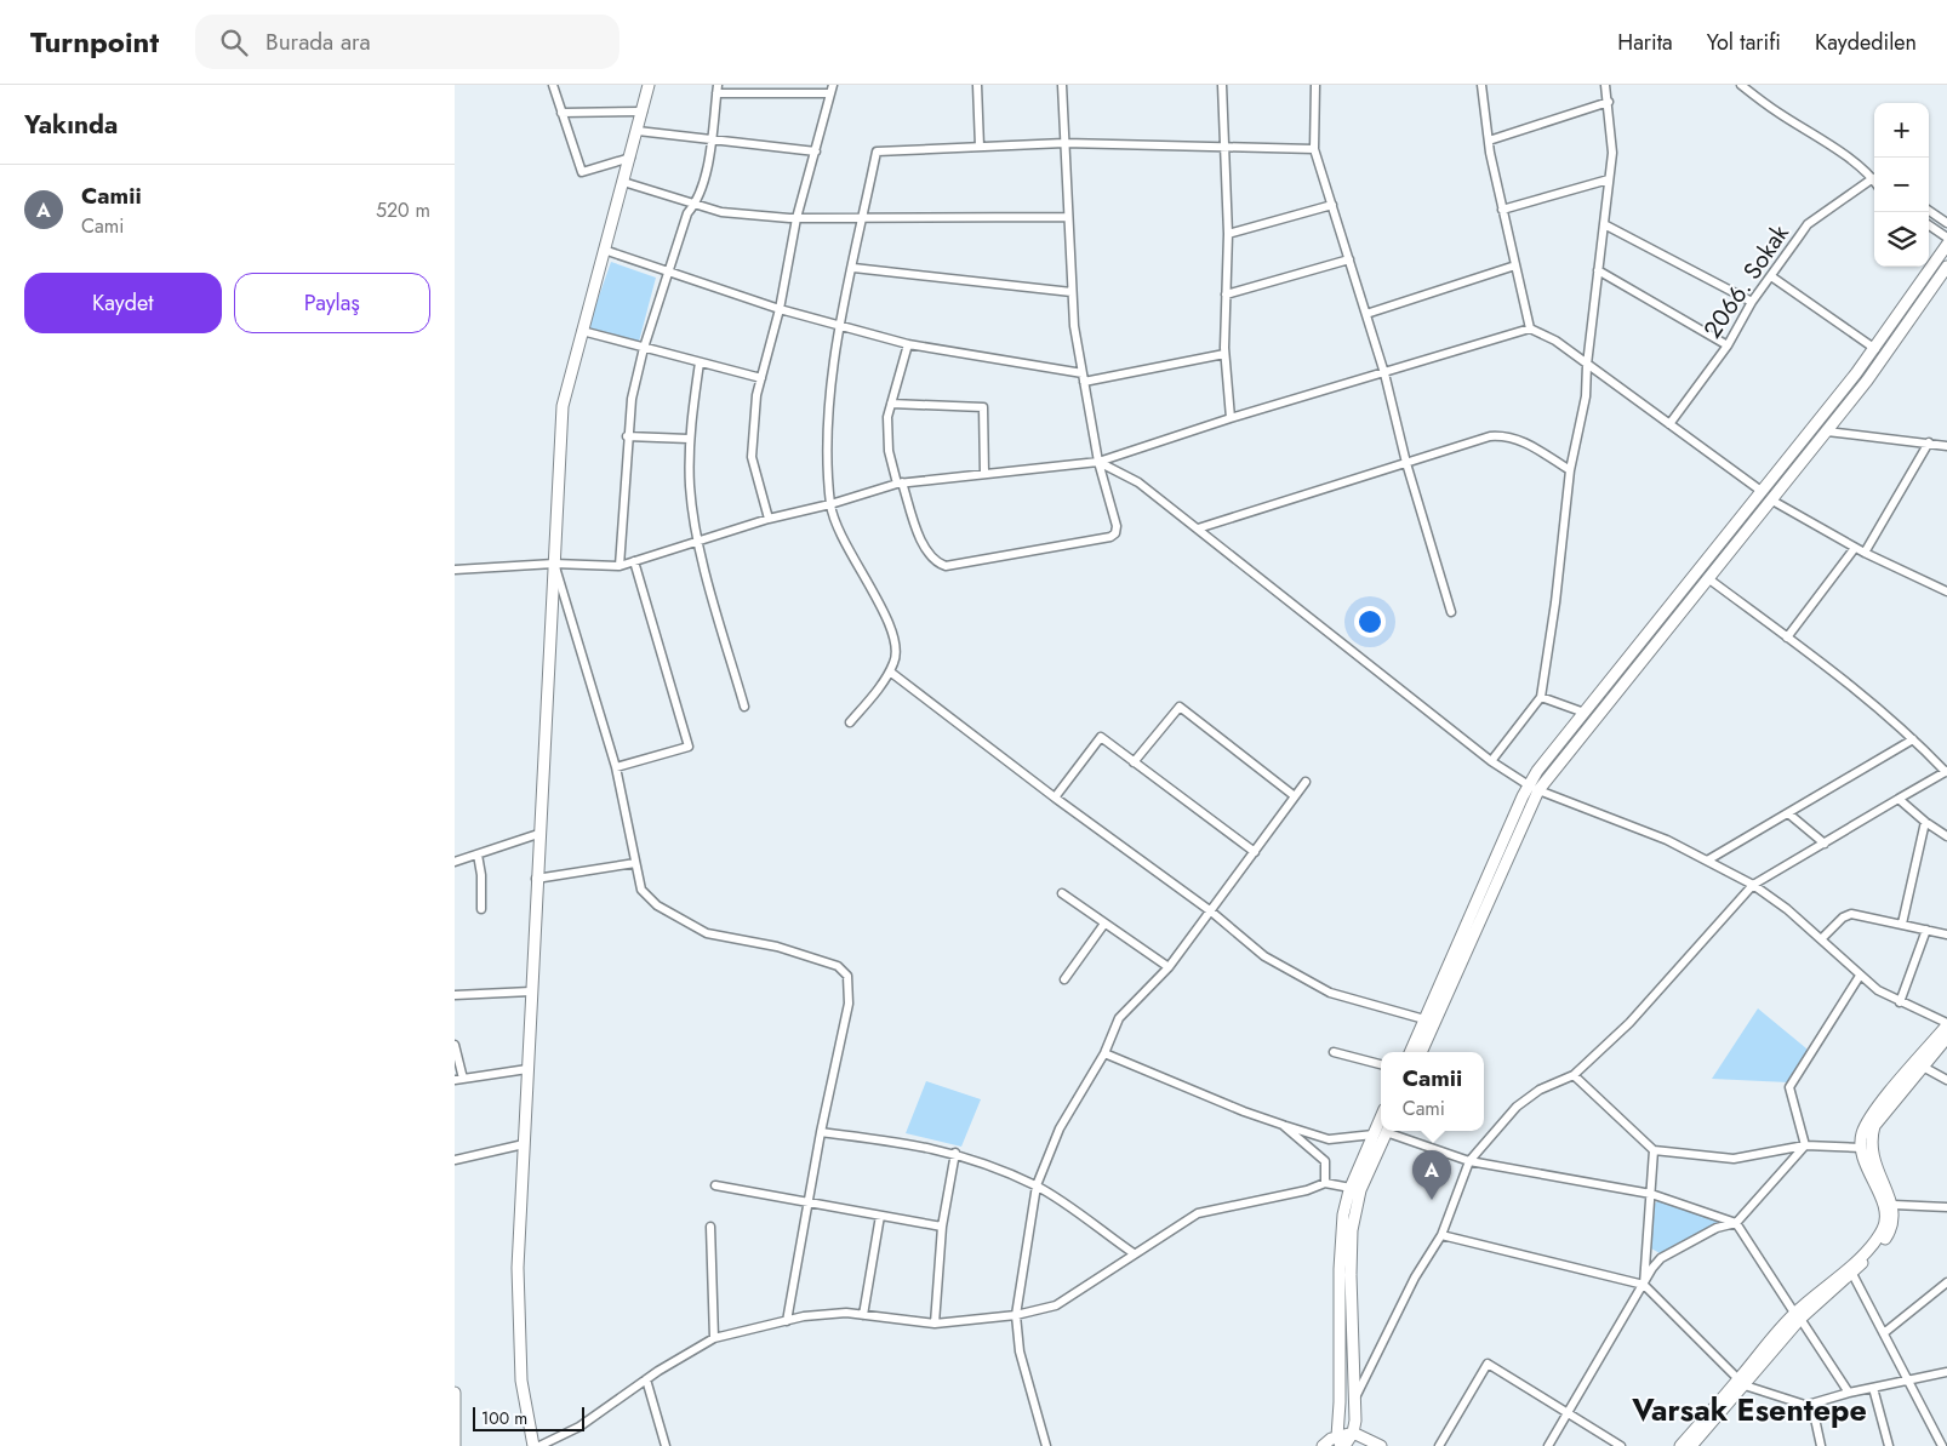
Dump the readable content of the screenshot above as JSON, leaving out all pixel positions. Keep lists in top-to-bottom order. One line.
{"streets":{"street":["2066. Sokak"]},"districts":["Varsak Esentepe"],"scale_bar":"100 m","page":{"header":"Turnpoint","search":"Burada ara","nav":["Harita","Yol tarifi","Kaydedilen"],"heading":"Yakında","map_buttons":["+","−"],"list":[{"mark":"A","name":"Camii","note":"Cami","value":"520 m"}],"buttons":["Kaydet","Paylaş"],"popup":["Camii","Cami"],"pins":"A","scale":"100 m"}}
